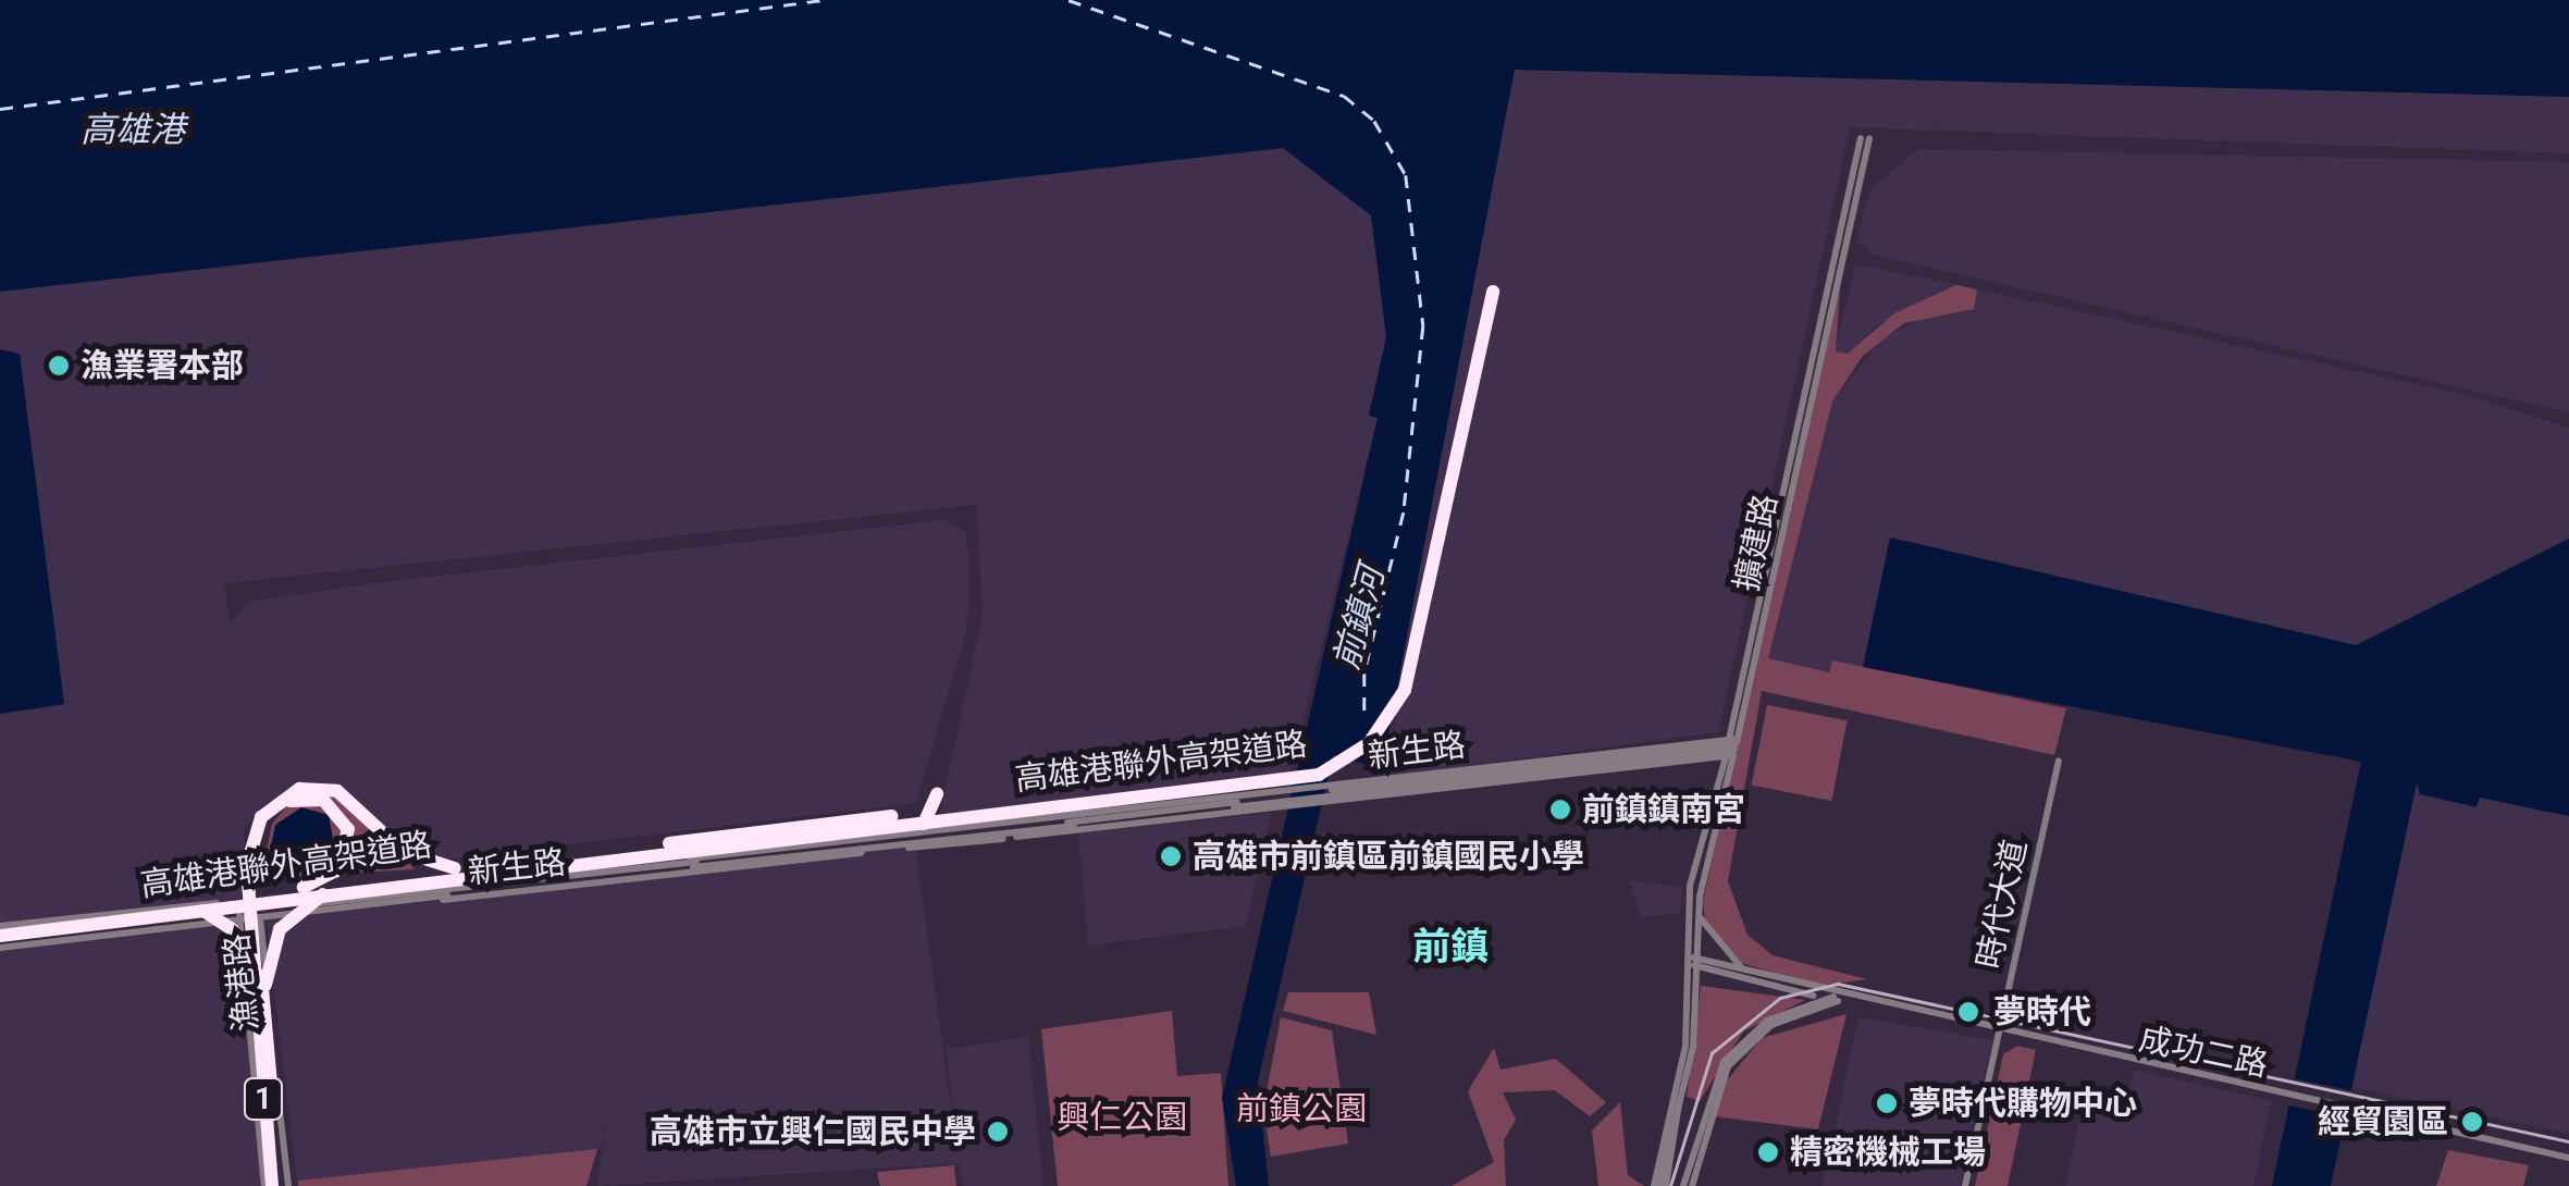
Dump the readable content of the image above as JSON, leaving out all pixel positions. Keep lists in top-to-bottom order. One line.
{"streets":{"highway":["高雄港聯外高架道路","1"],"street":["擴建路","新生路","時代大道","漁港路","成功二路"]},"crossings":[["擴建路","新生路"],["擴建路","成功二路"],["新生路","高雄港聯外高架道路"],["新生路","漁港路"],["時代大道","成功二路"],["漁港路","1"]],"districts":["前鎮"],"water":["高雄港","前鎮河"],"parks":["前鎮公園","興仁公園"],"places":["漁業署本部","前鎮鎮南宮","高雄市前鎮區前鎮國民小學","夢時代","夢時代購物中心","經貿園區","高雄市立興仁國民中學","精密機械工場"]}
